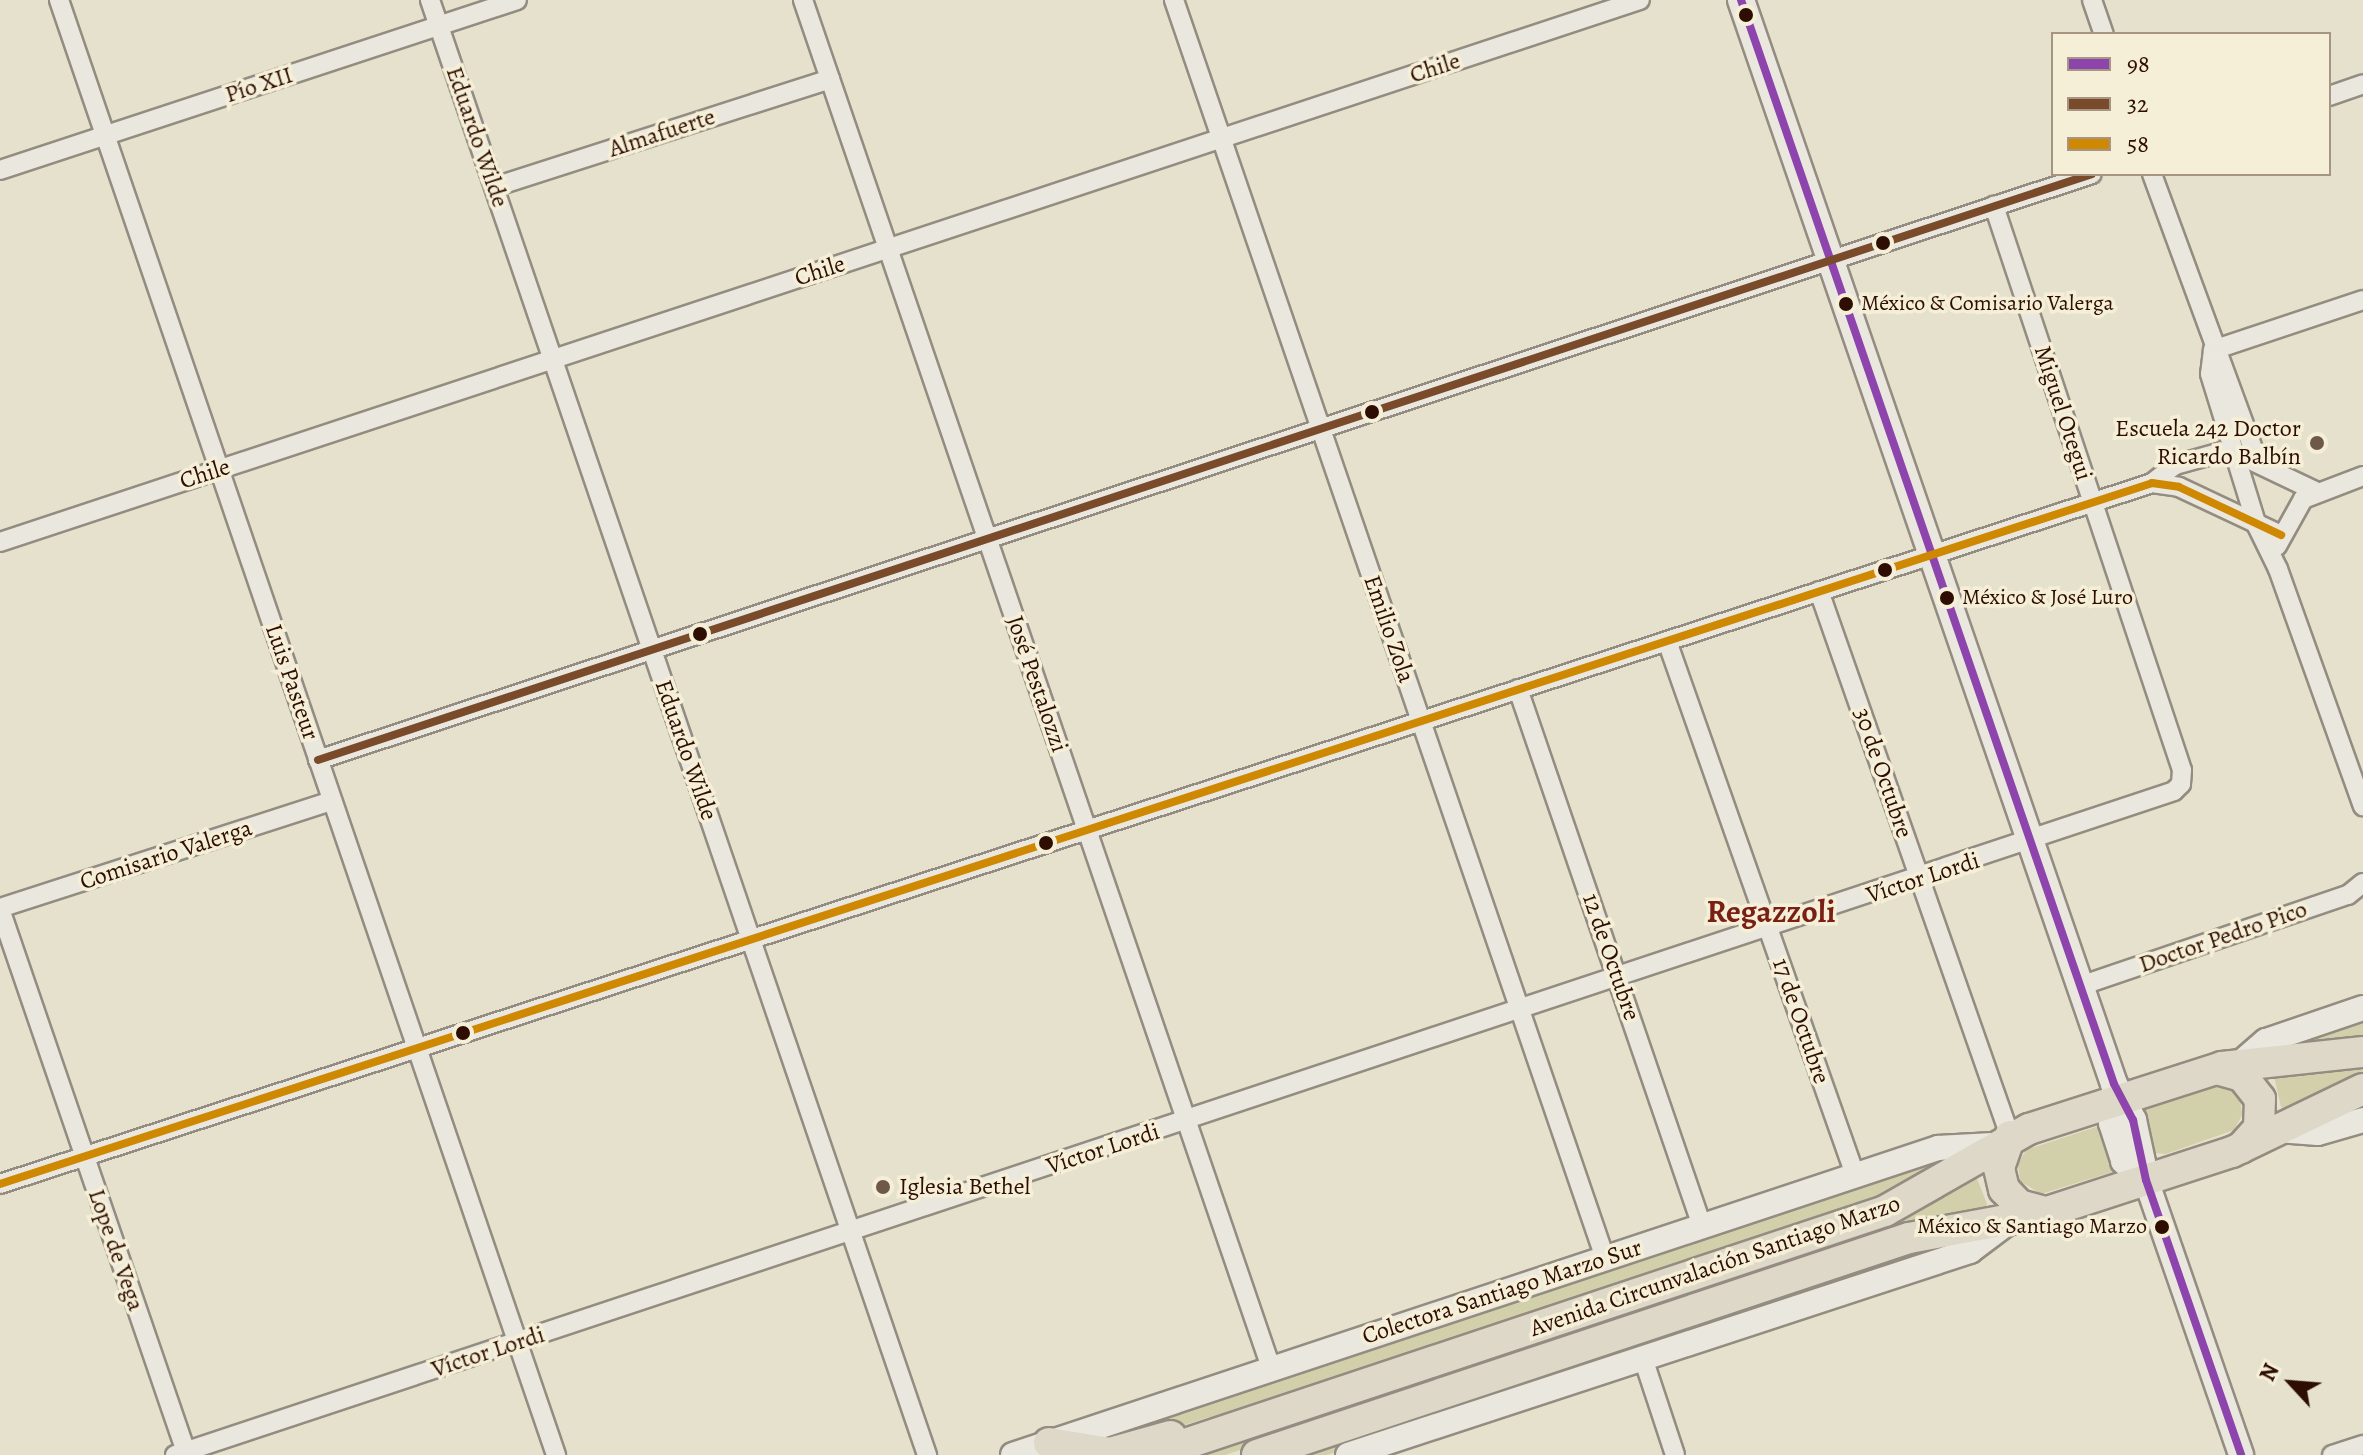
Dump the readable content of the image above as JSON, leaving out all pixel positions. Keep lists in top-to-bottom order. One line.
{"streets":{"main road":["Avenida Circunvalación Santiago Marzo"],"street":["Chile","Pío XII","Almafuerte","Eduardo Wilde","Miguel Otegui","Emilio Zola","Luis Pasteur","José Pestalozzi","30 de Octubre","Comisario Valerga","Víctor Lordi","Doctor Pedro Pico","12 de Octubre","17 de Octubre","Lope de Vega","Colectora Santiago Marzo Sur"]},"crossings":[["Chile","Eduardo Wilde"],["Chile","Emilio Zola"],["Chile","Luis Pasteur"],["Chile","José Pestalozzi"],["Pío XII","Eduardo Wilde"],["Pío XII","Luis Pasteur"],["Almafuerte","Eduardo Wilde"],["Almafuerte","José Pestalozzi"],["Eduardo Wilde","Víctor Lordi"],["Miguel Otegui","Víctor Lordi"],["Emilio Zola","Víctor Lordi"],["Emilio Zola","Colectora Santiago Marzo Sur"],["Luis Pasteur","Comisario Valerga"],["Luis Pasteur","Víctor Lordi"],["José Pestalozzi","Víctor Lordi"],["José Pestalozzi","Colectora Santiago Marzo Sur"],["30 de Octubre","Víctor Lordi"],["30 de Octubre","Avenida Circunvalación Santiago Marzo"],["30 de Octubre","Colectora Santiago Marzo Sur"],["Comisario Valerga","Lope de Vega"],["Víctor Lordi","12 de Octubre"],["Víctor Lordi","17 de Octubre"],["Víctor Lordi","Lope de Vega"],["12 de Octubre","Colectora Santiago Marzo Sur"],["17 de Octubre","Colectora Santiago Marzo Sur"],["Avenida Circunvalación Santiago Marzo","Colectora Santiago Marzo Sur"]],"districts":["Regazzoli"],"places":["México & Comisario Valerga","Escuela 242 Doctor Ricardo Balbín","México & José Luro","Iglesia Bethel","México & Santiago Marzo"],"lines":["transit line 98","transit line 32","transit line 58"],"legend":["98","32","58"],"north":"top left"}
